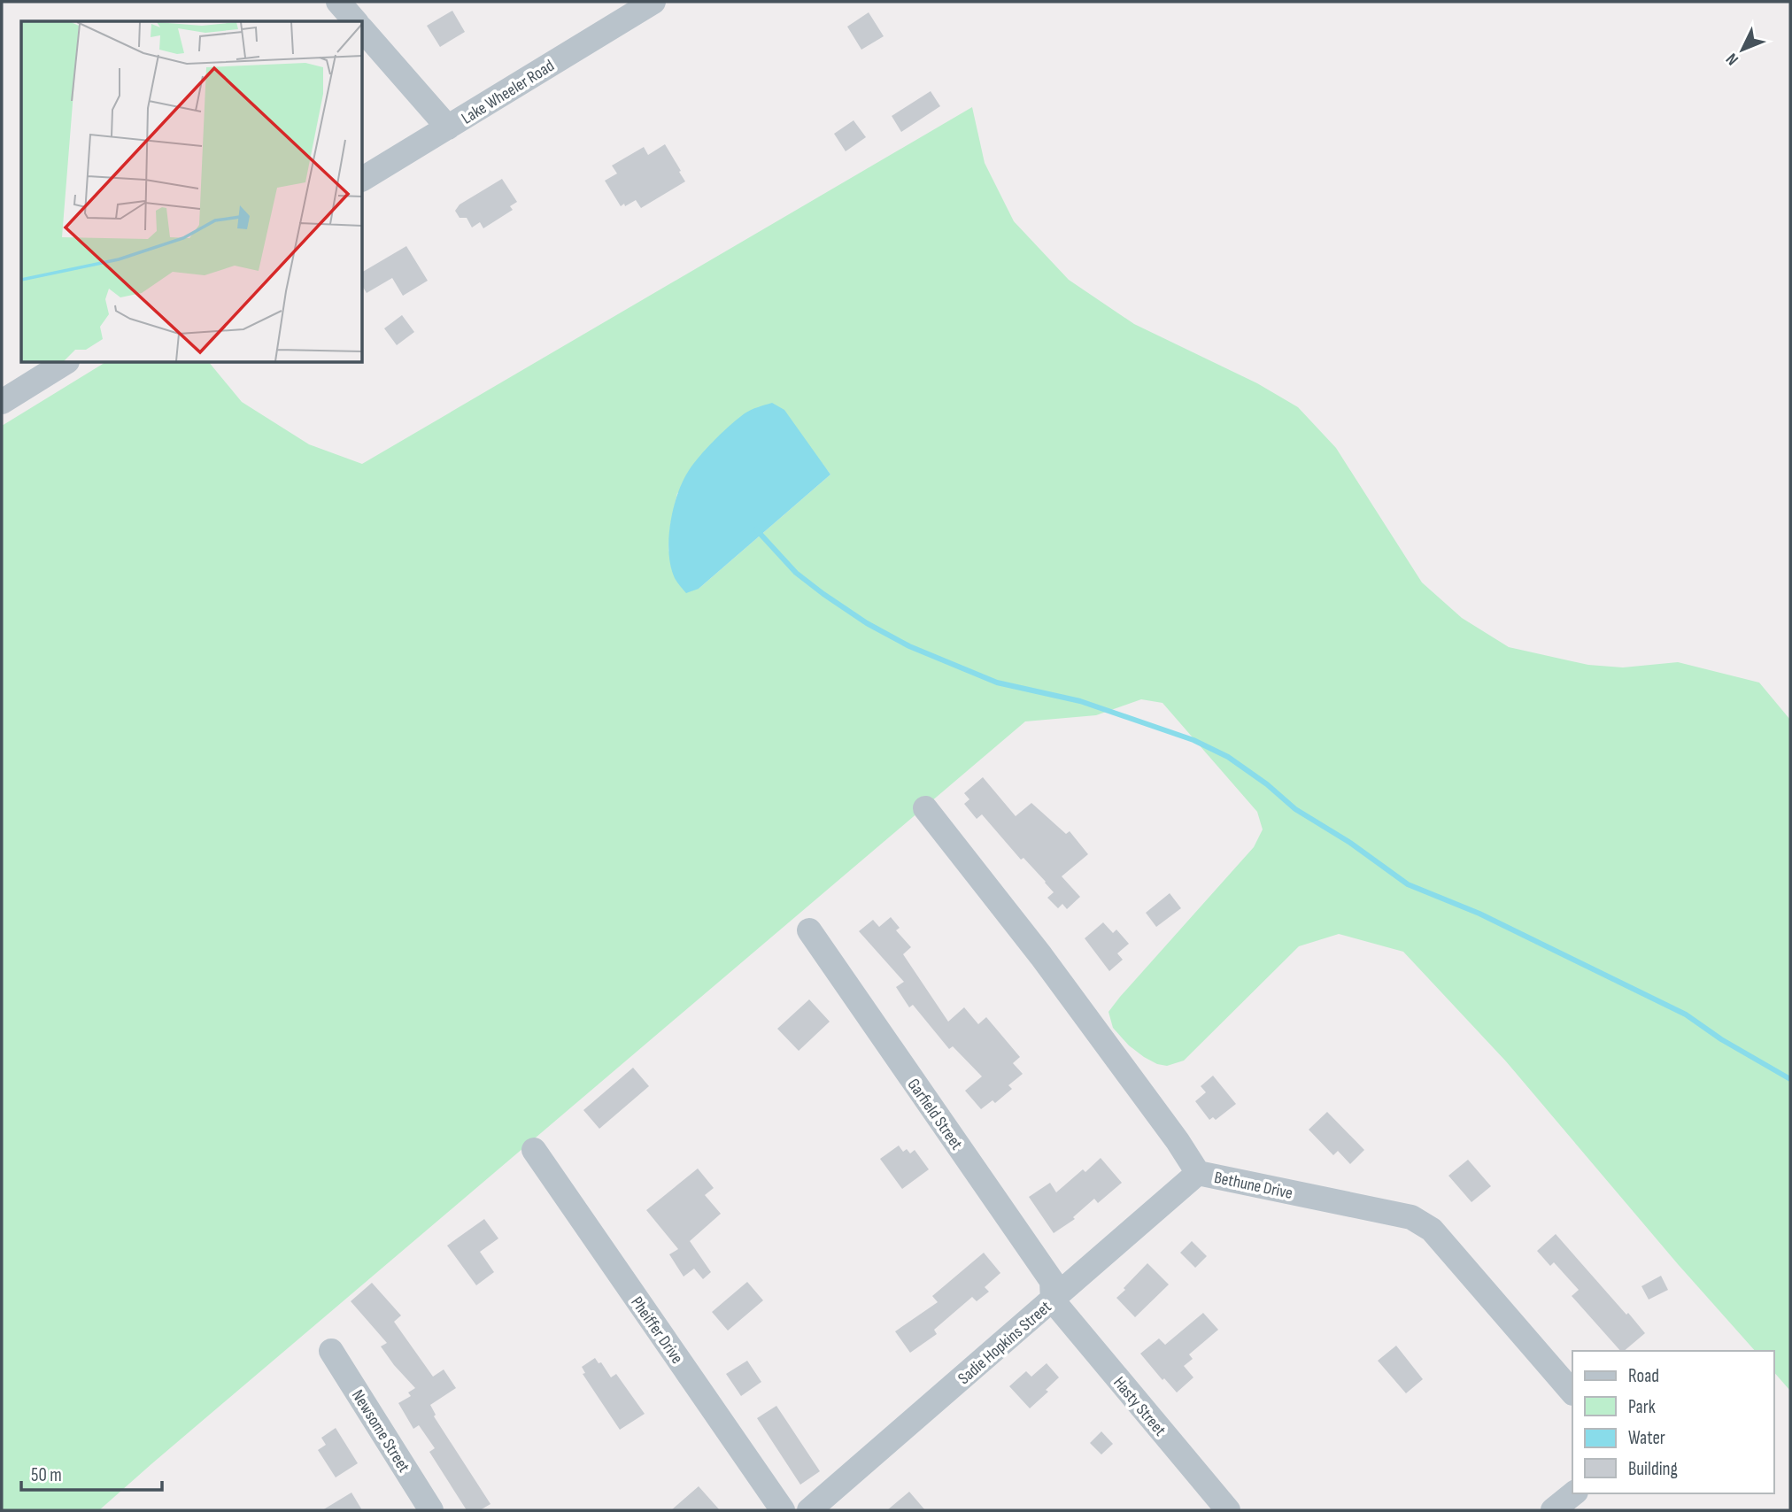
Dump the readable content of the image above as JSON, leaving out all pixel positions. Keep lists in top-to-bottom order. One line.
{"streets":{"street":["Lake Wheeler Road","Garfield Street","Bethune Drive","Pheiffer Drive","Sadie Hopkins Street","Hasty Street","Newsome Street"]},"crossings":[["Garfield Street","Sadie Hopkins Street"],["Garfield Street","Hasty Street"],["Bethune Drive","Sadie Hopkins Street"],["Sadie Hopkins Street","Hasty Street"]],"legend":["Road","Park","Water","Building"],"scale_bar":"50 m","north":"bottom left"}
